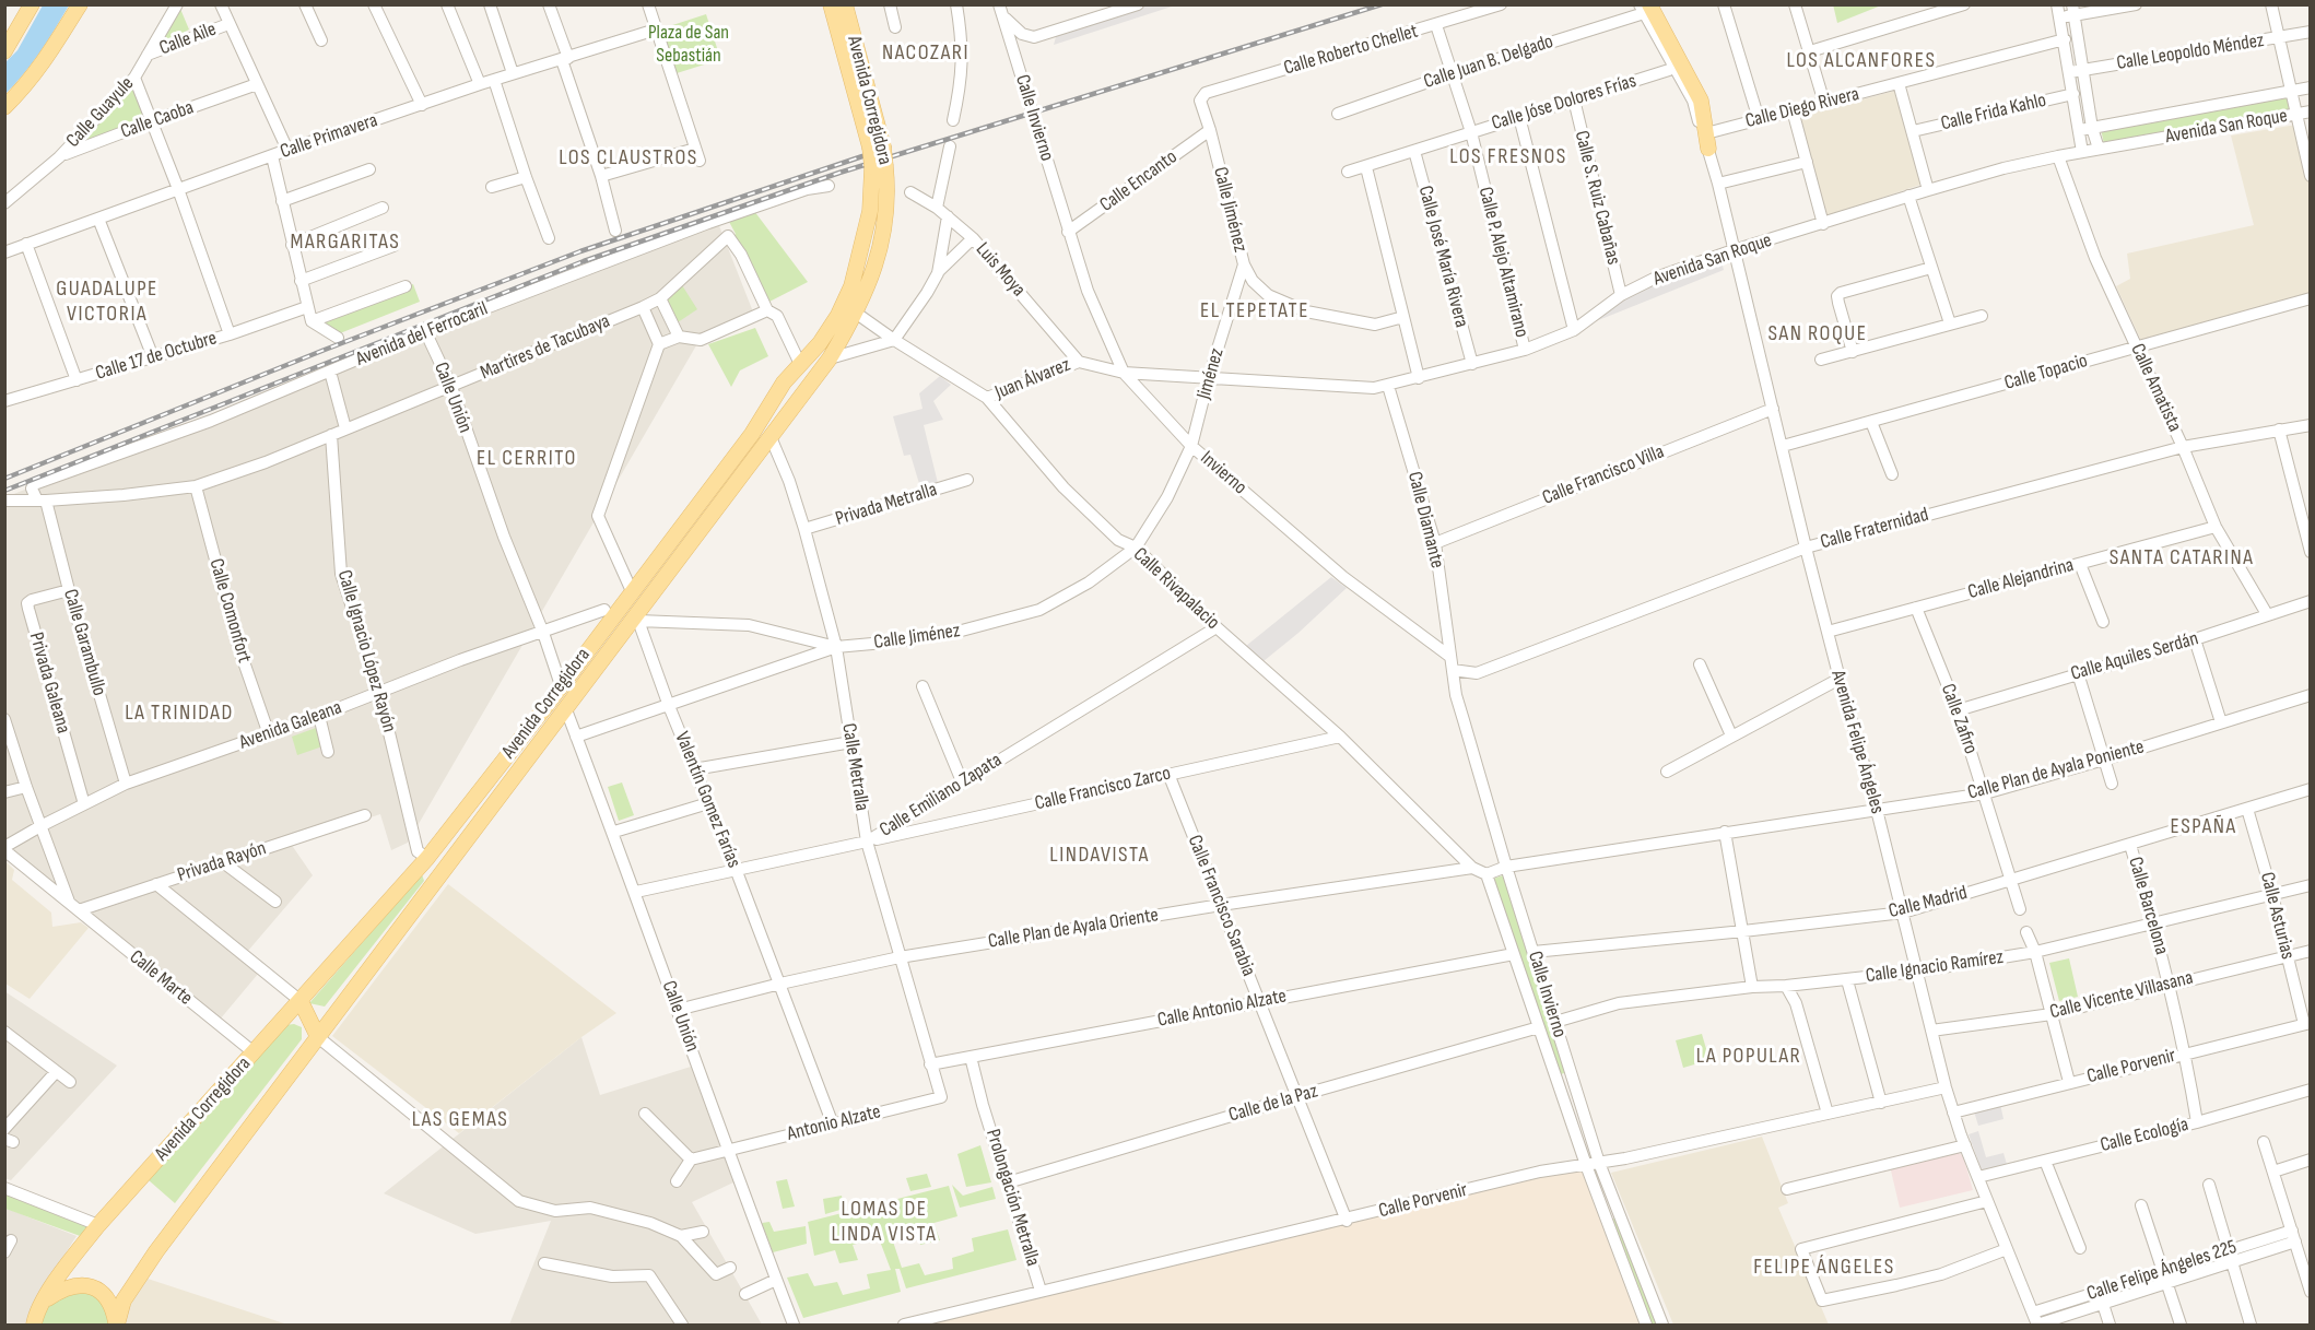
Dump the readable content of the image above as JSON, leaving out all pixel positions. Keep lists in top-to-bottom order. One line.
{"streets":{"main road":["Avenida Corregidora","Avenida Felipe Ángeles"],"street":["Calle Aile","Calle Roberto Chellet","Calle Leopoldo Méndez","Calle Juan B. Delgado","Calle Jóse Dolores Frías","Calle Diego Rivera","Calle Guayule","Calle Frida Kahlo","Calle Invierno","Calle Caoba","Avenida San Roque","Calle Primavera","Calle Encanto","Calle S. Ruiz Cabañas","Calle Jiménez","Calle José María Rivera","Calle P. Alejo Altamirano","Luis Moya","Avenida del Ferrocaril","Martires de Tacubaya","Calle 17 de Octubre","Calle Topacio","Jiménez","Juan Álvarez","Calle Amatista","Calle Unión","Invierno","Calle Francisco Villa","Privada Metralla","Calle Diamante","Calle Fraternidad","Calle Alejandrina","Calle Rivapalacio","Calle Comonfort","Calle Garambullo","Calle Ignacio López Rayón","Calle Aquiles Serdán","Privada Galeana","Calle Zafiro","Avenida Galeana","Calle Metralla","Calle Plan de Ayala Poniente","Calle Francisco Zarco","Calle Emiliano Zapata","Valentín Gomez Farías","Privada Rayón","Calle Madrid","Calle Francisco Sarabia","Calle Barcelona","Calle Asturias","Calle Plan de Ayala Oriente","Calle Ignacio Ramírez","Calle Marte","Calle Vicente Villasana","Calle Antonio Alzate","Calle Porvenir","Calle de la Paz","Antonio Alzate","Calle Ecología","Prolongación Metralla","Calle Felipe Ángeles 225"]},"crossings":[["Calle Aile","Calle Guayule"],["Calle Roberto Chellet","Calle Jiménez"],["Calle Roberto Chellet","Calle P. Alejo Altamirano"],["Calle Juan B. Delgado","Calle P. Alejo Altamirano"],["Calle Juan B. Delgado","Avenida Felipe Ángeles"],["Avenida Corregidora","Calle Unión"],["Avenida Corregidora","Calle Rivapalacio"],["Avenida Corregidora","Calle Ignacio López Rayón"],["Avenida Corregidora","Calle Metralla"],["Avenida Corregidora","Valentín Gomez Farías"],["Avenida Corregidora","Calle Marte"],["Calle Jóse Dolores Frías","Calle S. Ruiz Cabañas"],["Calle Jóse Dolores Frías","Calle José María Rivera"],["Calle Jóse Dolores Frías","Calle P. Alejo Altamirano"],["Calle Diego Rivera","Avenida Felipe Ángeles"],["Calle Guayule","Calle Caoba"],["Calle Invierno","Calle Encanto"],["Calle Invierno","Invierno"],["Calle Invierno","Calle Diamante"],["Calle Invierno","Calle Fraternidad"],["Calle Invierno","Calle Plan de Ayala Poniente"],["Calle Invierno","Calle Madrid"],["Calle Invierno","Calle Ignacio Ramírez"],["Calle Invierno","Calle Antonio Alzate"],["Calle Invierno","Calle Porvenir"],["Calle Invierno","Calle de la Paz"],["Avenida San Roque","Calle S. Ruiz Cabañas"],["Avenida San Roque","Calle José María Rivera"],["Avenida San Roque","Calle P. Alejo Altamirano"],["Avenida San Roque","Luis Moya"],["Avenida San Roque","Jiménez"],["Avenida San Roque","Juan Álvarez"],["Avenida San Roque","Calle Amatista"],["Avenida San Roque","Invierno"],["Avenida San Roque","Calle Diamante"],["Avenida San Roque","Avenida Felipe Ángeles"],["Calle Encanto","Calle Jiménez"],["Calle Encanto","Invierno"],["Calle Jiménez","Jiménez"],["Calle Jiménez","Calle Unión"],["Calle Jiménez","Invierno"],["Calle Jiménez","Calle Rivapalacio"],["Calle Jiménez","Calle Metralla"],["Calle Jiménez","Valentín Gomez Farías"],["Luis Moya","Juan Álvarez"],["Avenida del Ferrocaril","Martires de Tacubaya"],["Avenida del Ferrocaril","Calle Unión"],["Avenida del Ferrocaril","Calle Garambullo"],["Martires de Tacubaya","Calle Unión"],["Martires de Tacubaya","Calle Comonfort"],["Martires de Tacubaya","Calle Garambullo"],["Martires de Tacubaya","Calle Ignacio López Rayón"],["Calle Topacio","Calle Amatista"],["Calle Topacio","Avenida Felipe Ángeles"],["Jiménez","Invierno"],["Juan Álvarez","Invierno"],["Juan Álvarez","Calle Rivapalacio"],["Calle Amatista","Calle Fraternidad"],["Calle Amatista","Calle Alejandrina"],["Calle Amatista","Calle Aquiles Serdán"],["Calle Unión","Avenida Galeana"],["Calle Unión","Calle Emiliano Zapata"],["Calle Unión","Calle Plan de Ayala Oriente"],["Calle Unión","Antonio Alzate"],["Invierno","Calle Diamante"],["Calle Francisco Villa","Calle Diamante"],["Calle Francisco Villa","Avenida Felipe Ángeles"],["Privada Metralla","Calle Metralla"],["Calle Fraternidad","Avenida Felipe Ángeles"],["Calle Alejandrina","Calle Zafiro"],["Calle Alejandrina","Avenida Felipe Ángeles"],["Calle Rivapalacio","Calle Francisco Zarco"],["Calle Rivapalacio","Calle Emiliano Zapata"],["Calle Rivapalacio","Calle Plan de Ayala Oriente"],["Calle Comonfort","Avenida Galeana"],["Calle Garambullo","Privada Galeana"],["Calle Garambullo","Avenida Galeana"],["Calle Ignacio López Rayón","Avenida Galeana"],["Calle Aquiles Serdán","Calle Zafiro"],["Privada Galeana","Avenida Galeana"],["Calle Zafiro","Calle Plan de Ayala Poniente"],["Calle Zafiro","Calle Madrid"],["Avenida Galeana","Calle Marte"],["Avenida Felipe Ángeles","Calle Plan de Ayala Poniente"],["Avenida Felipe Ángeles","Calle Madrid"],["Avenida Felipe Ángeles","Calle Ignacio Ramírez"],["Avenida Felipe Ángeles","Calle Vicente Villasana"],["Avenida Felipe Ángeles","Calle Porvenir"],["Avenida Felipe Ángeles","Calle Ecología"],["Avenida Felipe Ángeles","Calle Felipe Ángeles 225"],["Calle Metralla","Calle Francisco Zarco"],["Calle Metralla","Calle Emiliano Zapata"],["Calle Metralla","Calle Plan de Ayala Oriente"],["Calle Metralla","Calle Antonio Alzate"],["Calle Metralla","Antonio Alzate"],["Calle Francisco Zarco","Calle Emiliano Zapata"],["Calle Francisco Zarco","Calle Francisco Sarabia"],["Calle Emiliano Zapata","Valentín Gomez Farías"],["Valentín Gomez Farías","Calle Plan de Ayala Oriente"],["Valentín Gomez Farías","Antonio Alzate"],["Privada Rayón","Calle Marte"],["Calle Madrid","Calle Barcelona"],["Calle Madrid","Calle Asturias"],["Calle Francisco Sarabia","Calle Plan de Ayala Oriente"],["Calle Francisco Sarabia","Calle Antonio Alzate"],["Calle Francisco Sarabia","Calle Porvenir"],["Calle Francisco Sarabia","Calle de la Paz"],["Calle Barcelona","Calle Ignacio Ramírez"],["Calle Barcelona","Calle Vicente Villasana"],["Calle Barcelona","Calle Porvenir"],["Calle Barcelona","Calle Ecología"],["Calle Asturias","Calle Ignacio Ramírez"],["Calle Asturias","Calle Vicente Villasana"],["Calle Asturias","Calle Porvenir"],["Calle Antonio Alzate","Prolongación Metralla"],["Calle Porvenir","Prolongación Metralla"],["Calle de la Paz","Prolongación Metralla"]],"districts":["NACOZARI","LOS ALCANFORES","LOS FRESNOS","LOS CLAUSTROS","MARGARITAS","GUADALUPE VICTORIA","EL TEPETATE","SAN ROQUE","EL CERRITO","SANTA CATARINA","LA TRINIDAD","ESPAÑA","LINDAVISTA","LA POPULAR","LAS GEMAS","LOMAS DE LINDA VISTA","FELIPE ÁNGELES"],"parks":["Plaza de San Sebastián"]}
